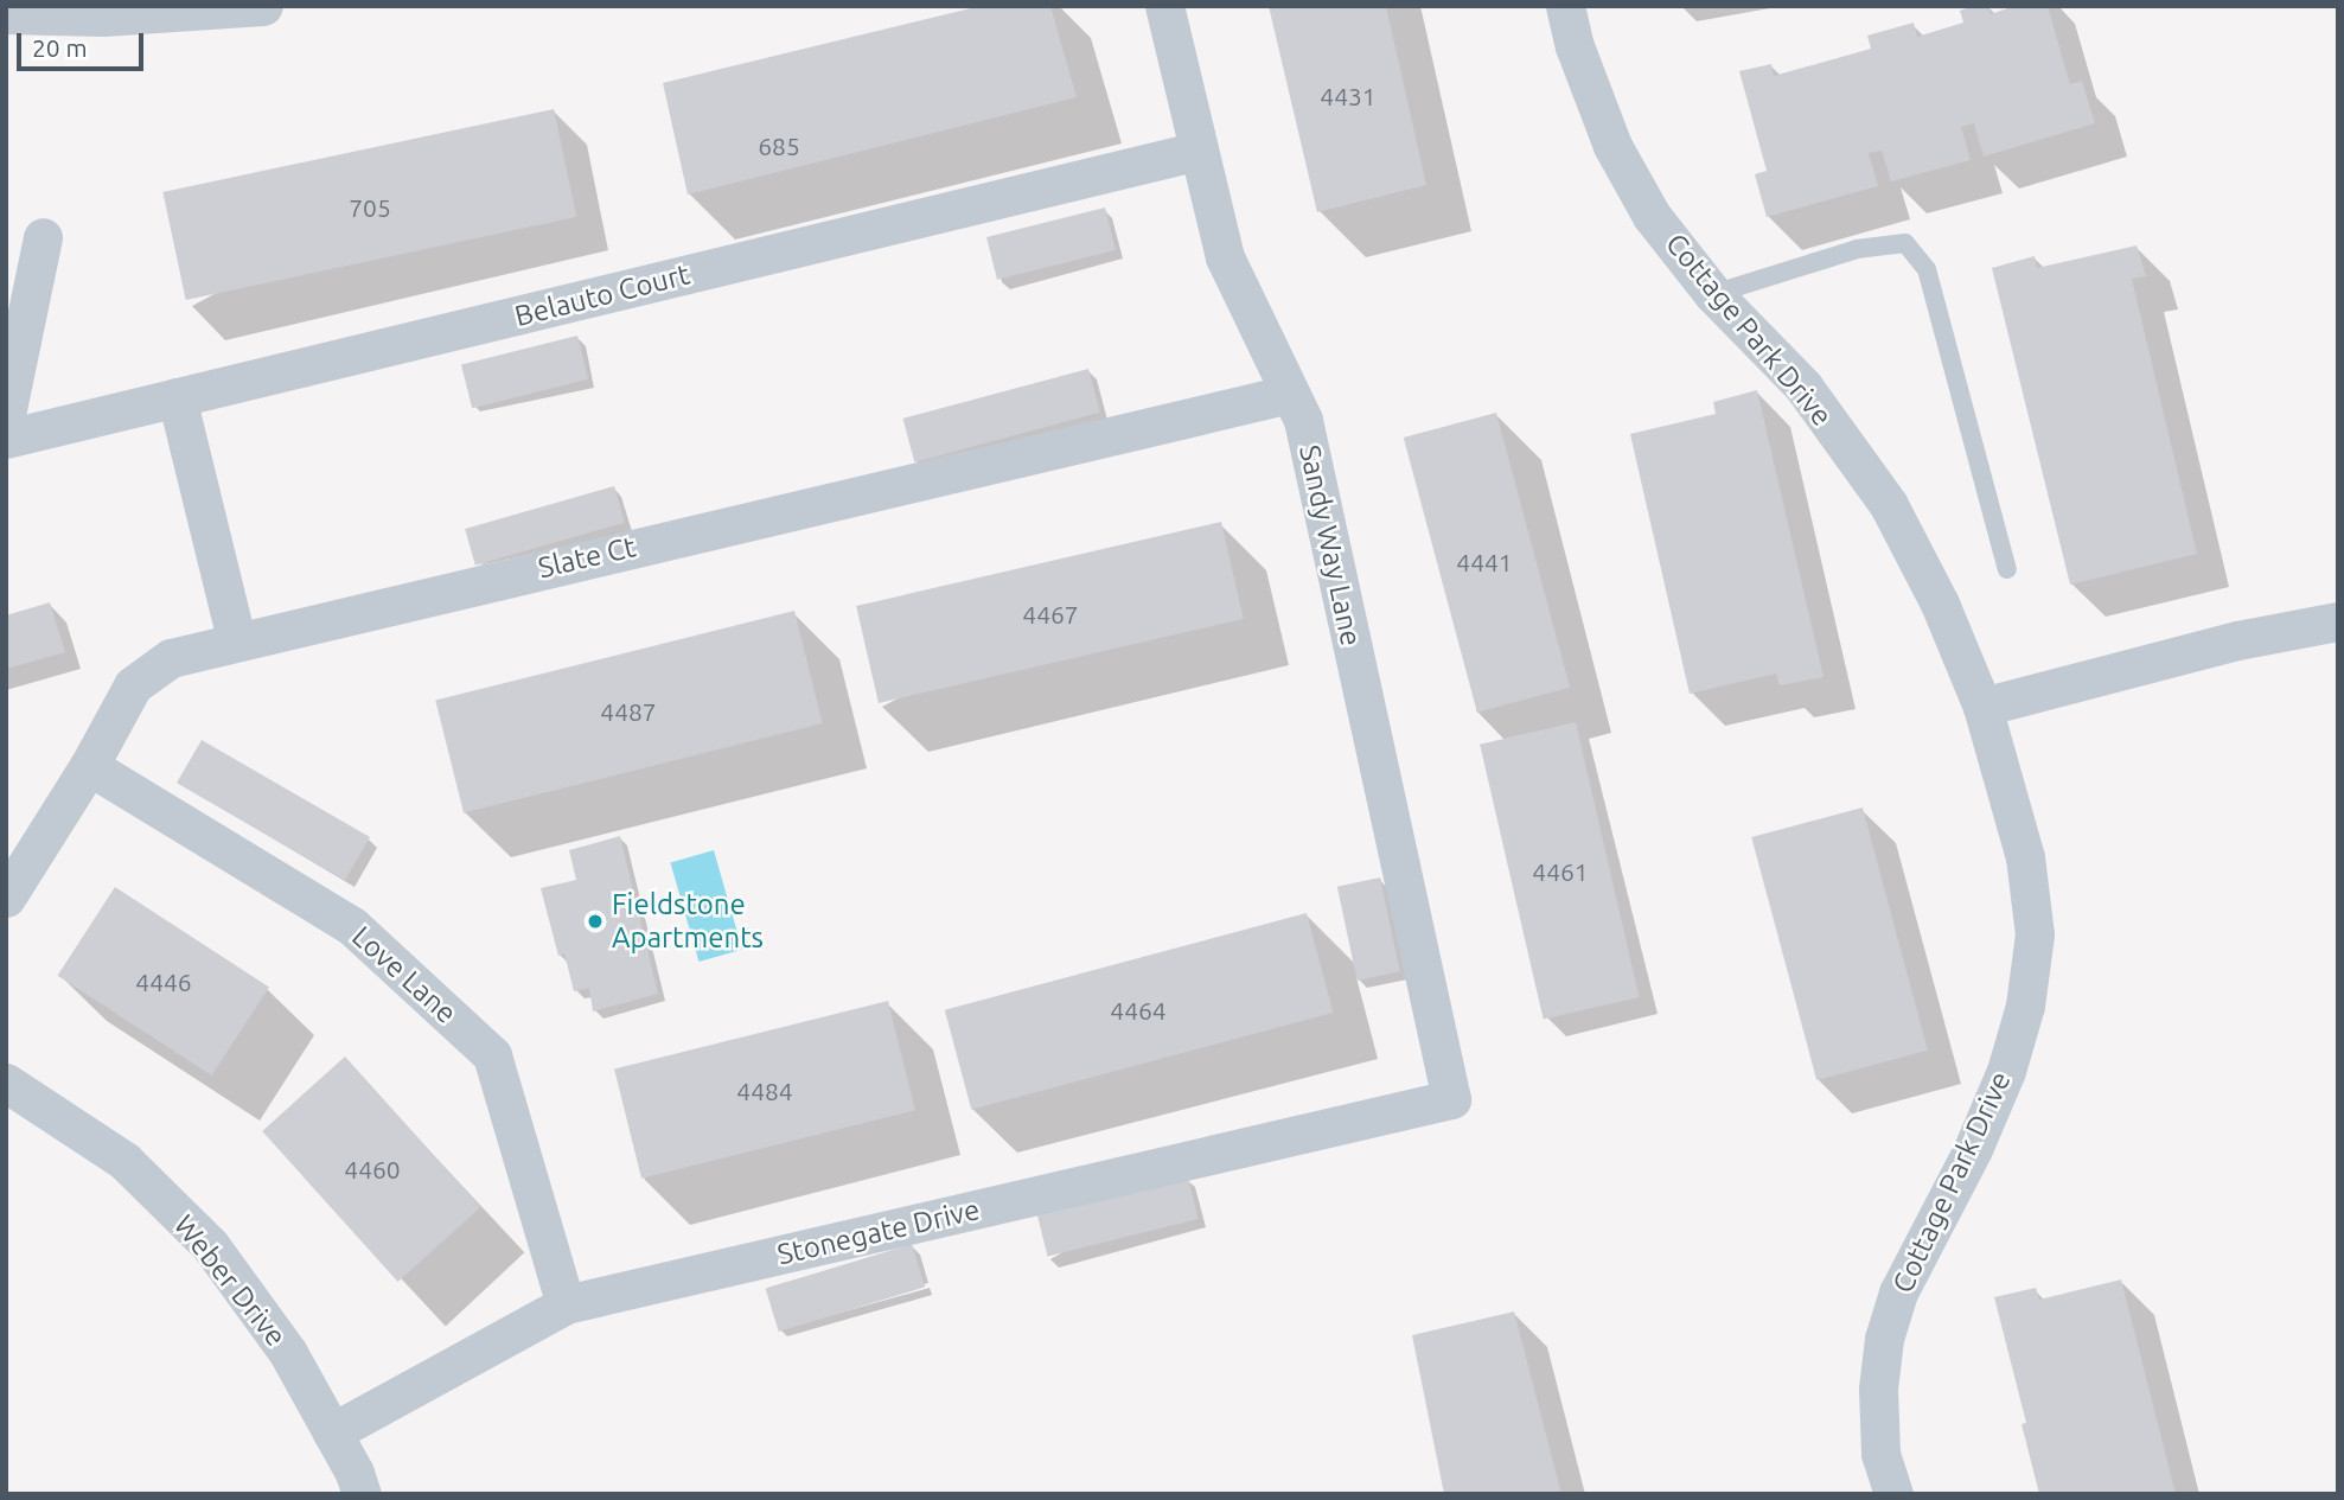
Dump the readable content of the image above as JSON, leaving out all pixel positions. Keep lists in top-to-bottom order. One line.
{"streets":{"street":["Belauto Court","Cottage Park Drive","Sandy Way Lane","Slate Ct","Love Lane","Stonegate Drive","Weber Drive"]},"crossings":[["Belauto Court","Sandy Way Lane"],["Sandy Way Lane","Slate Ct"],["Sandy Way Lane","Stonegate Drive"],["Slate Ct","Love Lane"],["Love Lane","Stonegate Drive"],["Stonegate Drive","Weber Drive"]],"places":["Fieldstone Apartments"],"house_numbers":["4431","685","705","4441","4467","4487","4461","4446","4464","4484","4460"],"scale_bar":"20 m"}
